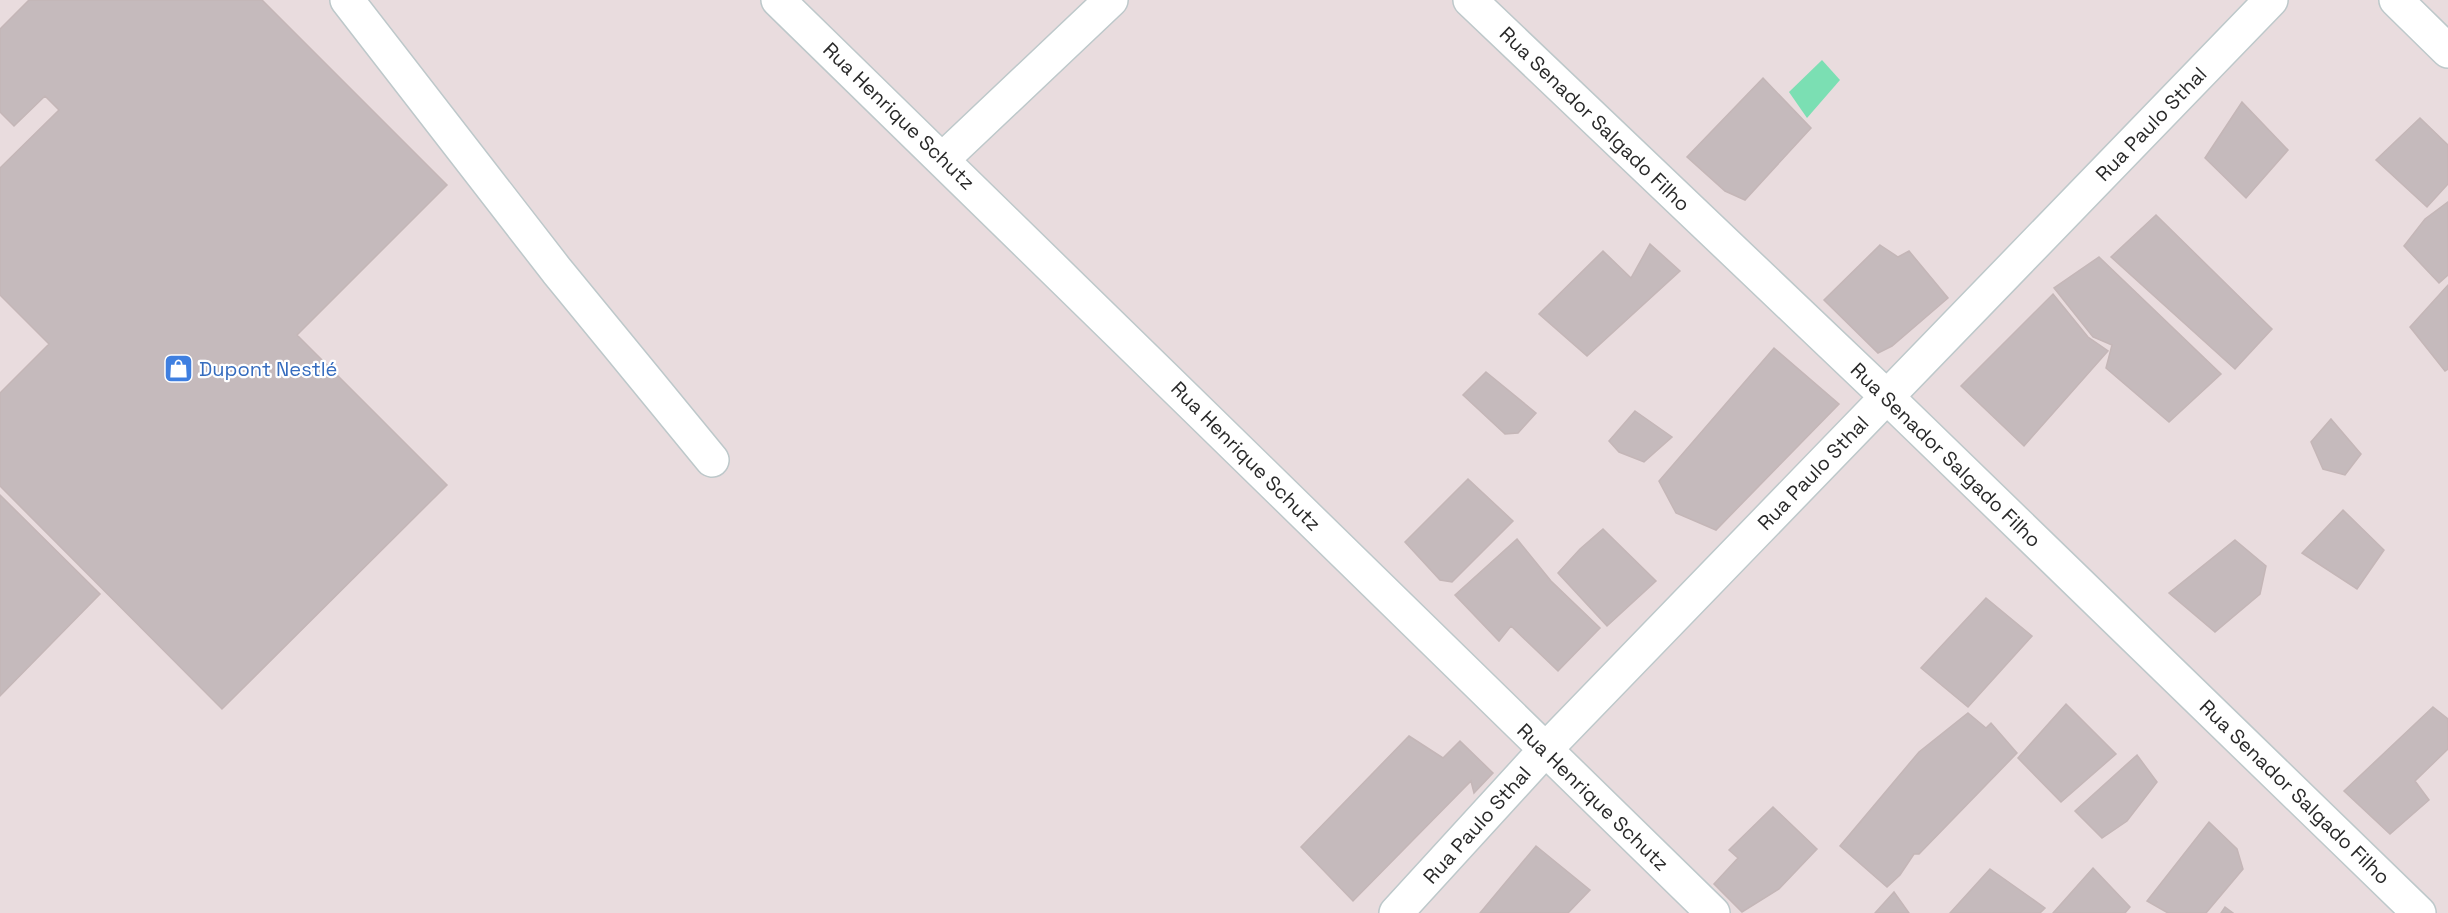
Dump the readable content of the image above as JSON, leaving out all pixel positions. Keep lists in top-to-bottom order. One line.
{"streets":{"street":["Rua Henrique Schutz","Rua Senador Salgado Filho","Rua Paulo Sthal"]},"crossings":[["Rua Henrique Schutz","Rua Paulo Sthal"],["Rua Senador Salgado Filho","Rua Paulo Sthal"]],"places":{"shop":["Dupont Nestlé"]}}
